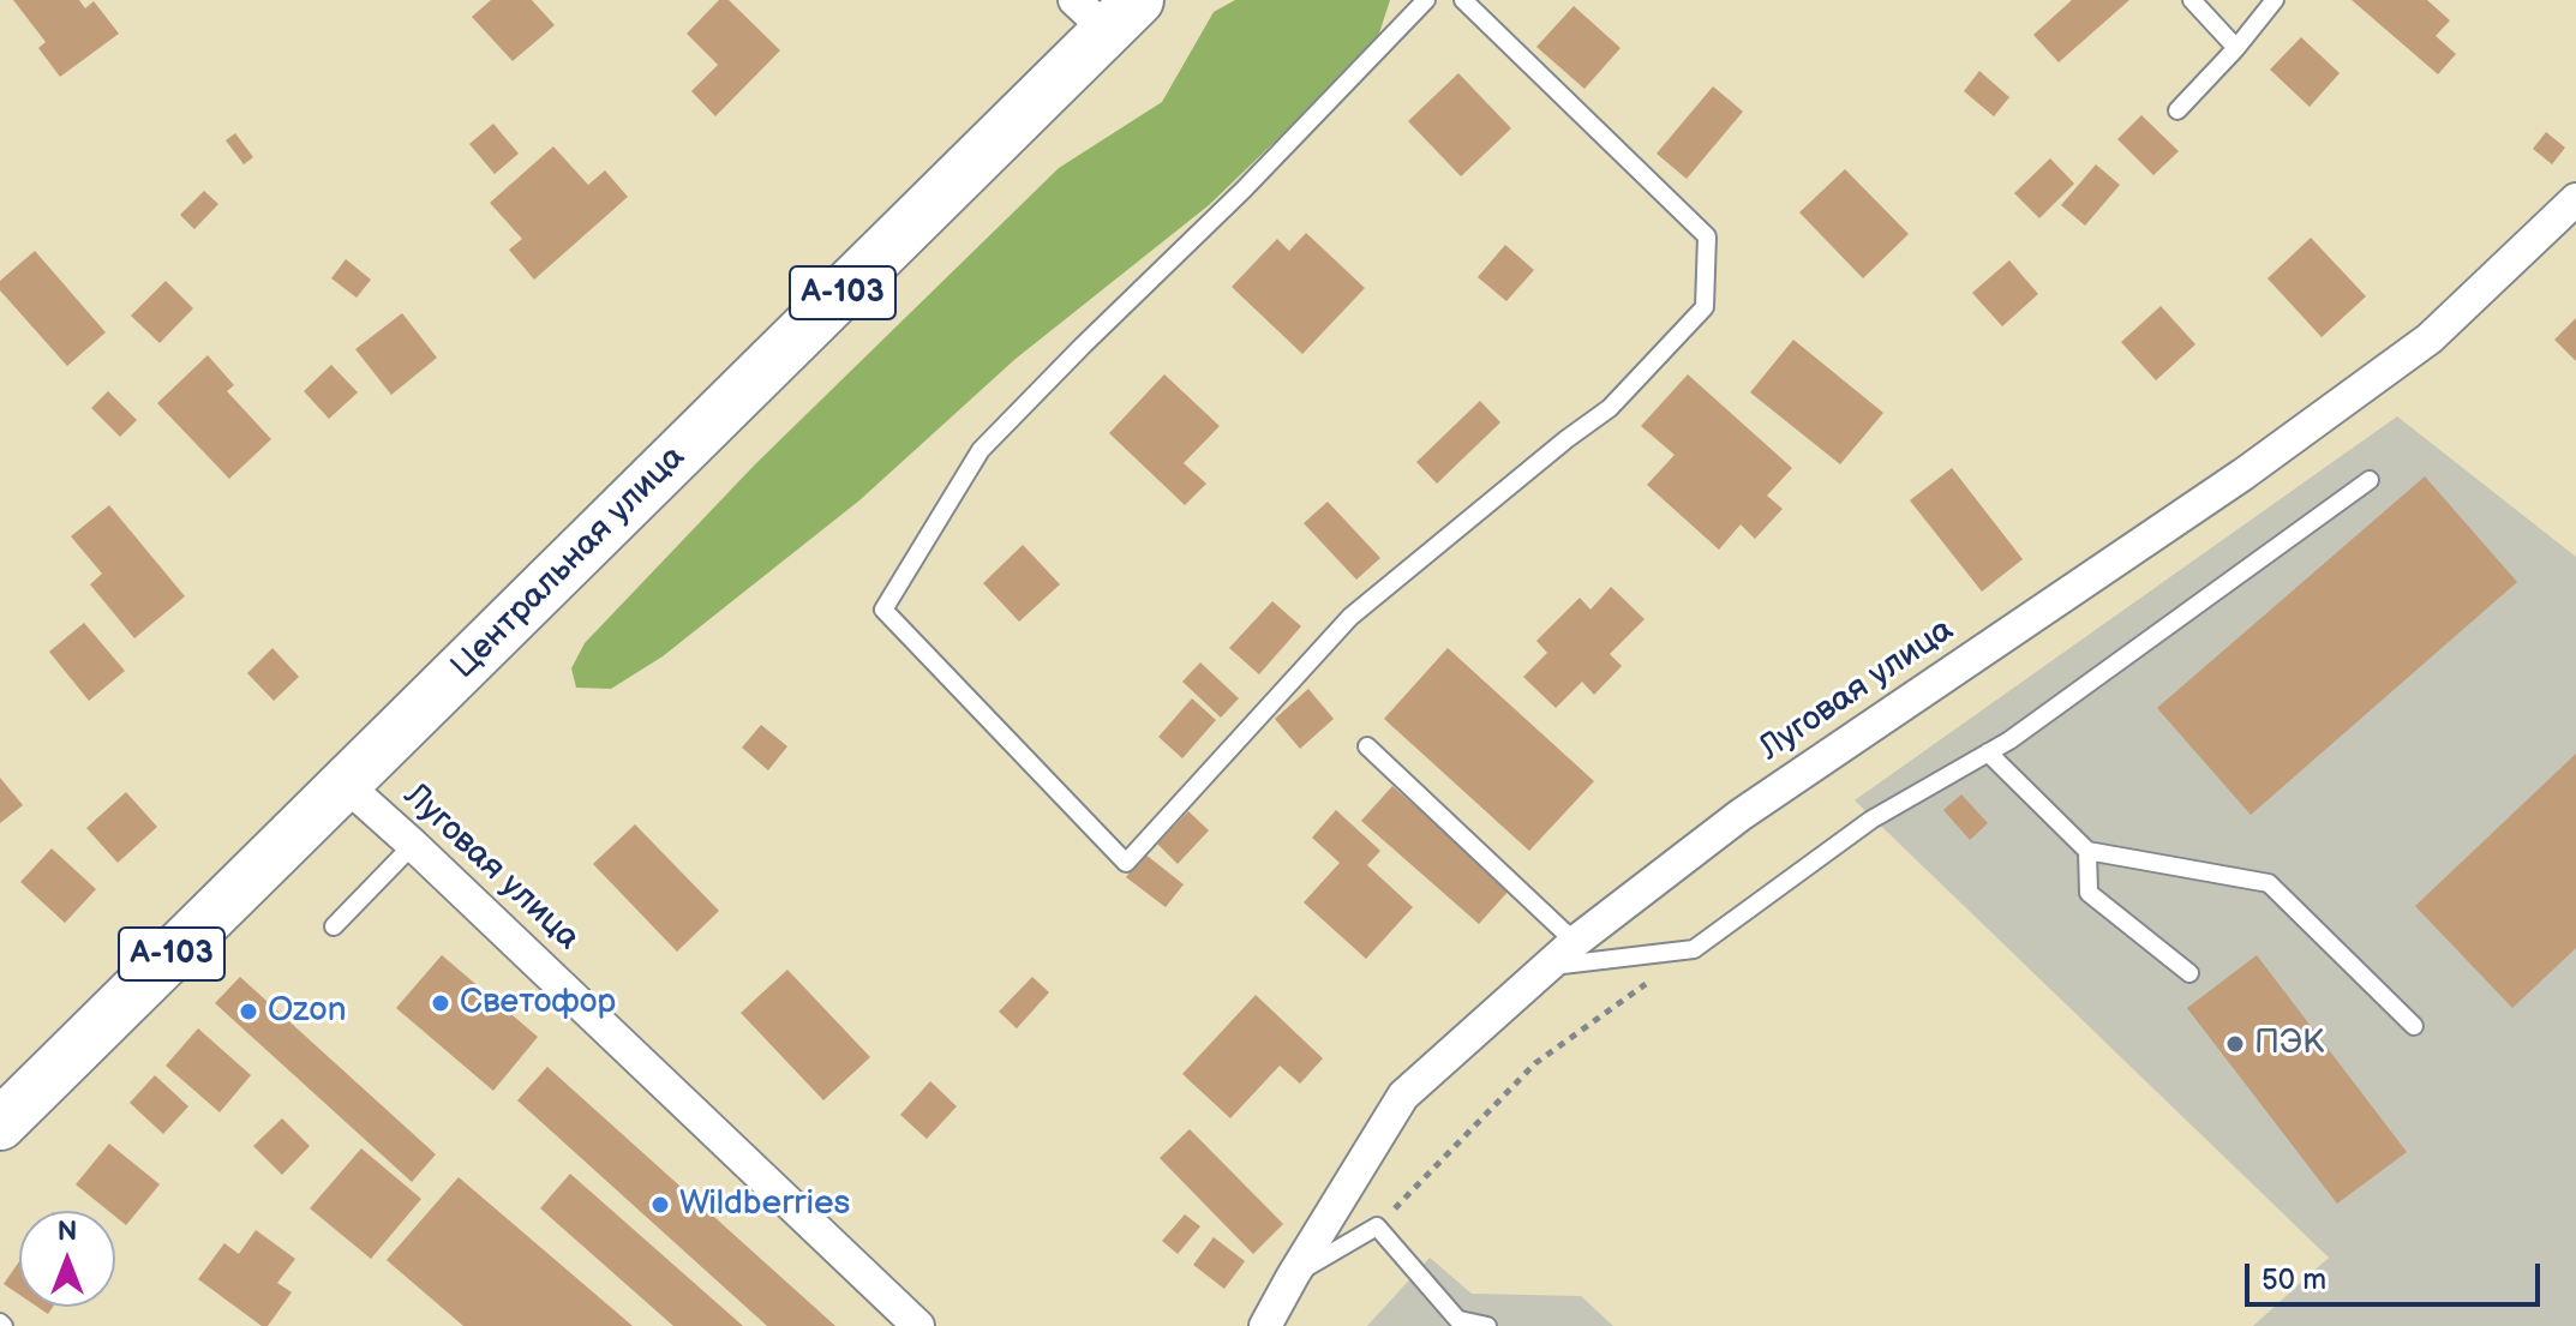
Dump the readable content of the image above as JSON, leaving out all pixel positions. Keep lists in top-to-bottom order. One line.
{"streets":{"main road":["А-103","Центральная улица"],"street":["Луговая улица"]},"crossings":[["Центральная улица","Луговая улица"]],"places":["Светофор","Ozon","ПЭК","Wildberries"],"scale_bar":"50 m","north":"top"}
